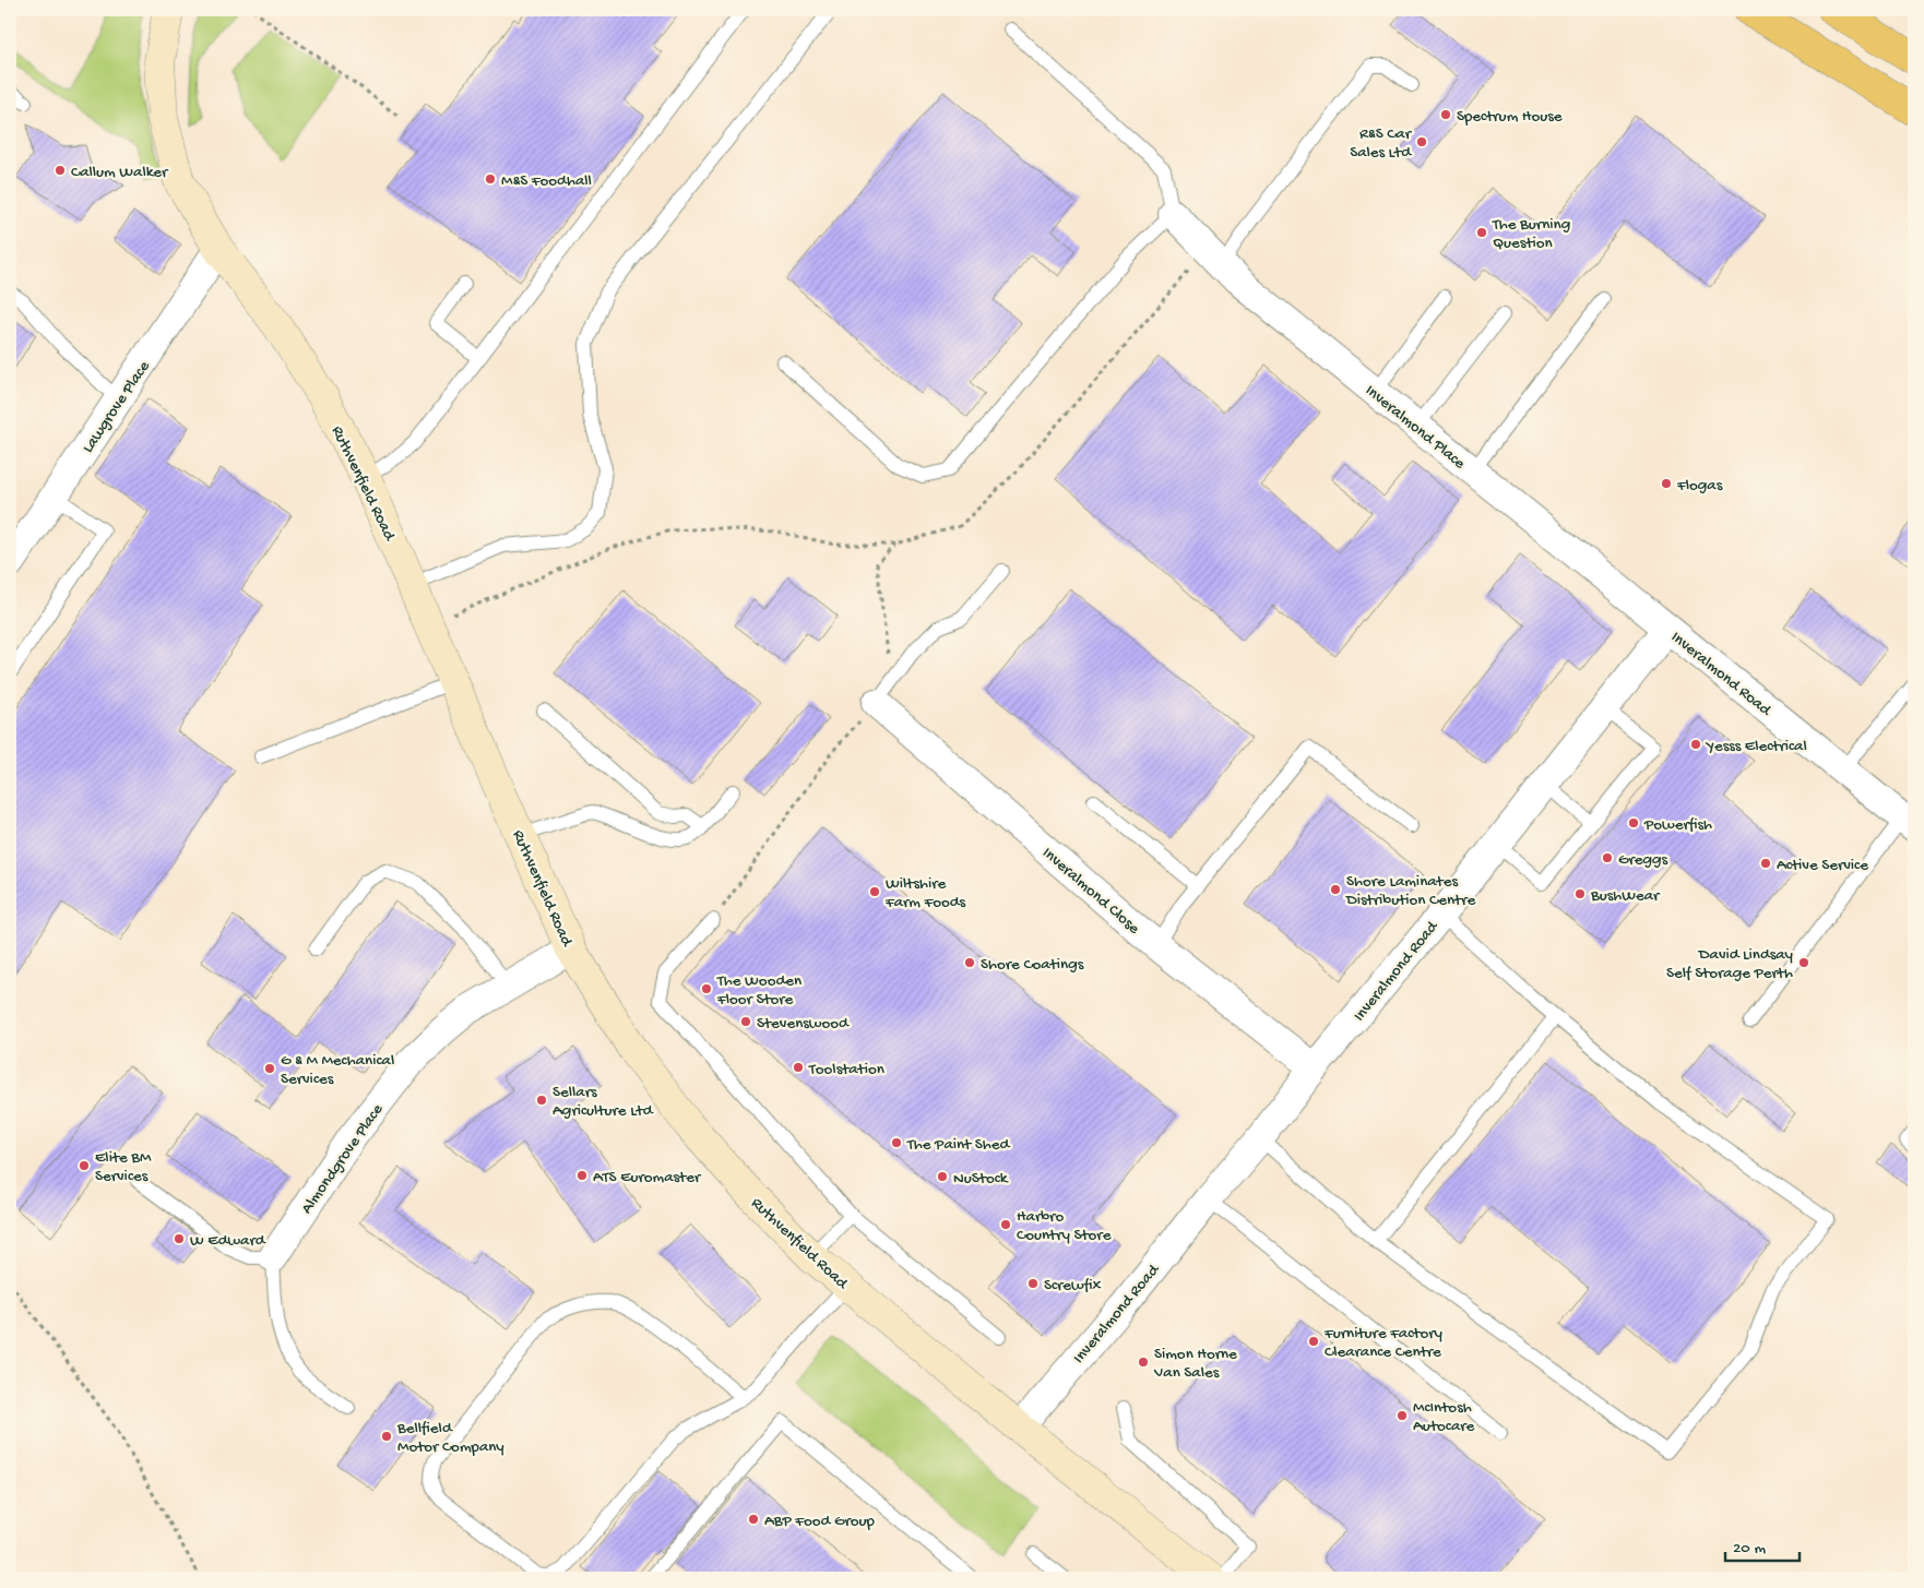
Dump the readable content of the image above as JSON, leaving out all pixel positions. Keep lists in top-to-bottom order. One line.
{"streets":{"street":["Lawgrove Place","Inveralmond Place","Ruthvenfield Road","Inveralmond Road","Inveralmond Close","Almondgrove Place"]},"crossings":[["Lawgrove Place","Ruthvenfield Road"],["Inveralmond Place","Inveralmond Road"],["Ruthvenfield Road","Inveralmond Road"],["Ruthvenfield Road","Almondgrove Place"],["Inveralmond Road","Inveralmond Close"]],"places":["Spectrum House","R&S Car Sales Ltd","Callum Walker","M&S Foodhall","The Burning Question","Flogas","Yesss Electrical","Powerfish","Greggs","Active Service","Shore Laminates Distribution Centre","Wiltshire Farm Foods","BushWear","Shore Coatings","David Lindsay Self Storage Perth","The Wooden Floor Store","Stevenswood","Toolstation","G & M Mechanical Services","Sellars Agriculture Ltd","The Paint Shed","Elite BM Services","ATS Euromaster","NuStock","Harbro Country Store","W Edward","Screwfix","Furniture Factory Clearance Centre","Simon Horne Van Sales","McIntosh Autocare","Bellfield Motor Company","ABP Food Group"],"scale_bar":"20 m"}
